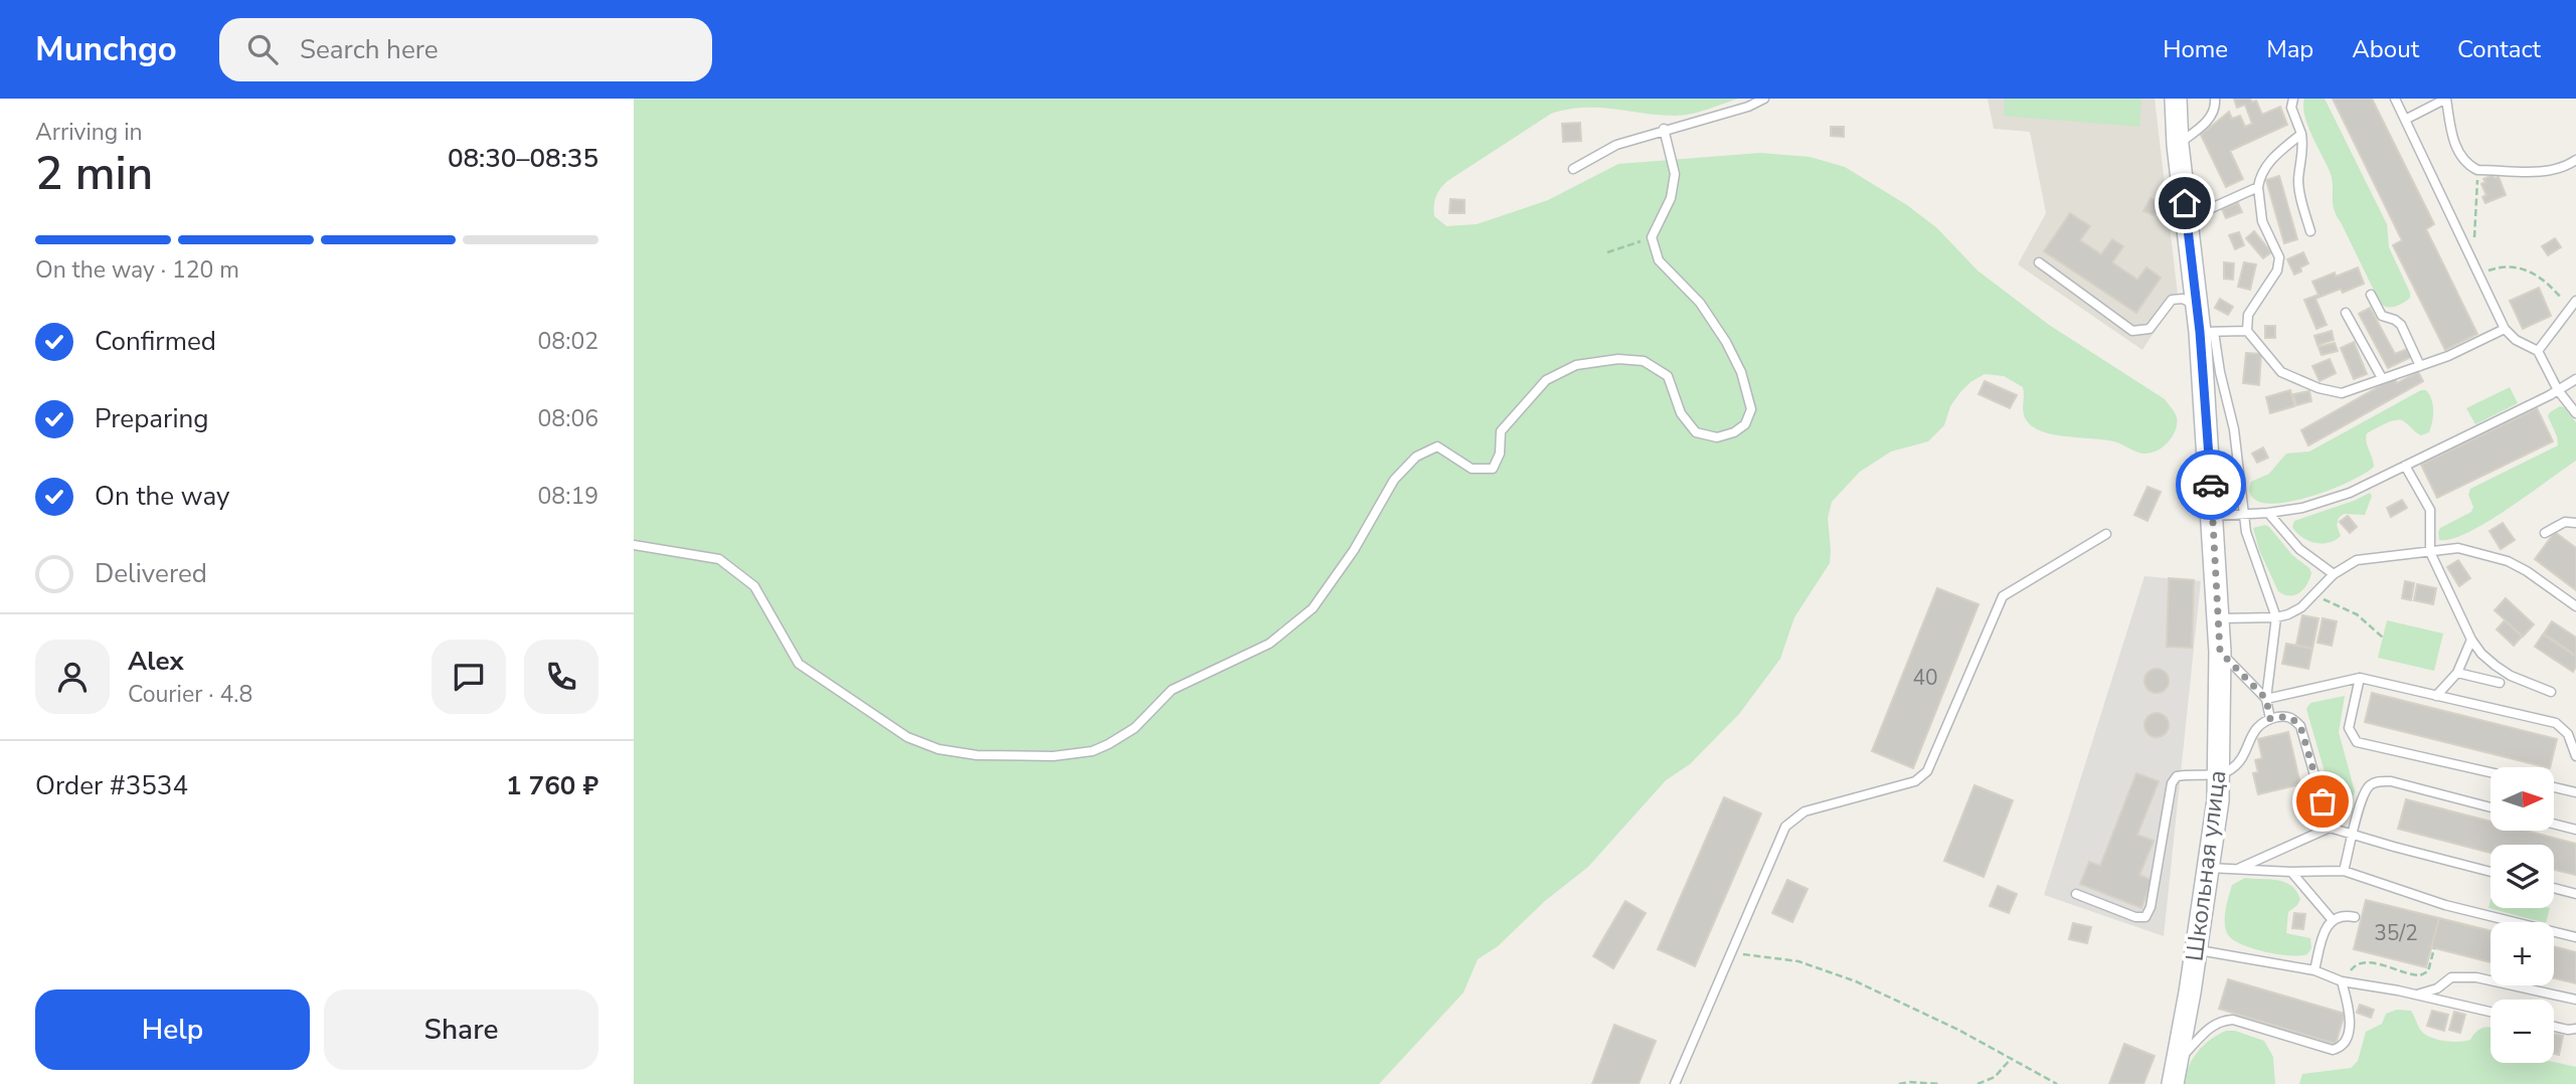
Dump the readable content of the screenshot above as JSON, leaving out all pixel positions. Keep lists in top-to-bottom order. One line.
{"streets":{"main road":["Школьная улица"]},"house_numbers":["40","35/2"],"north":"right","page":{"header":"Munchgo","search":"Search here","nav":["Home","Map","About","Contact"],"heading":["2 min","Arriving in","08:30–08:35"],"panel":["Alex","Courier · 4.8","Order #3534","1 760 ₽"],"bar":"On the way · 120 m","list":[["Confirmed","08:02"],["Preparing","08:06"],["On the way","08:19"],"Delivered"],"map_buttons":["+","−"],"buttons":["Help","Share"]}}
